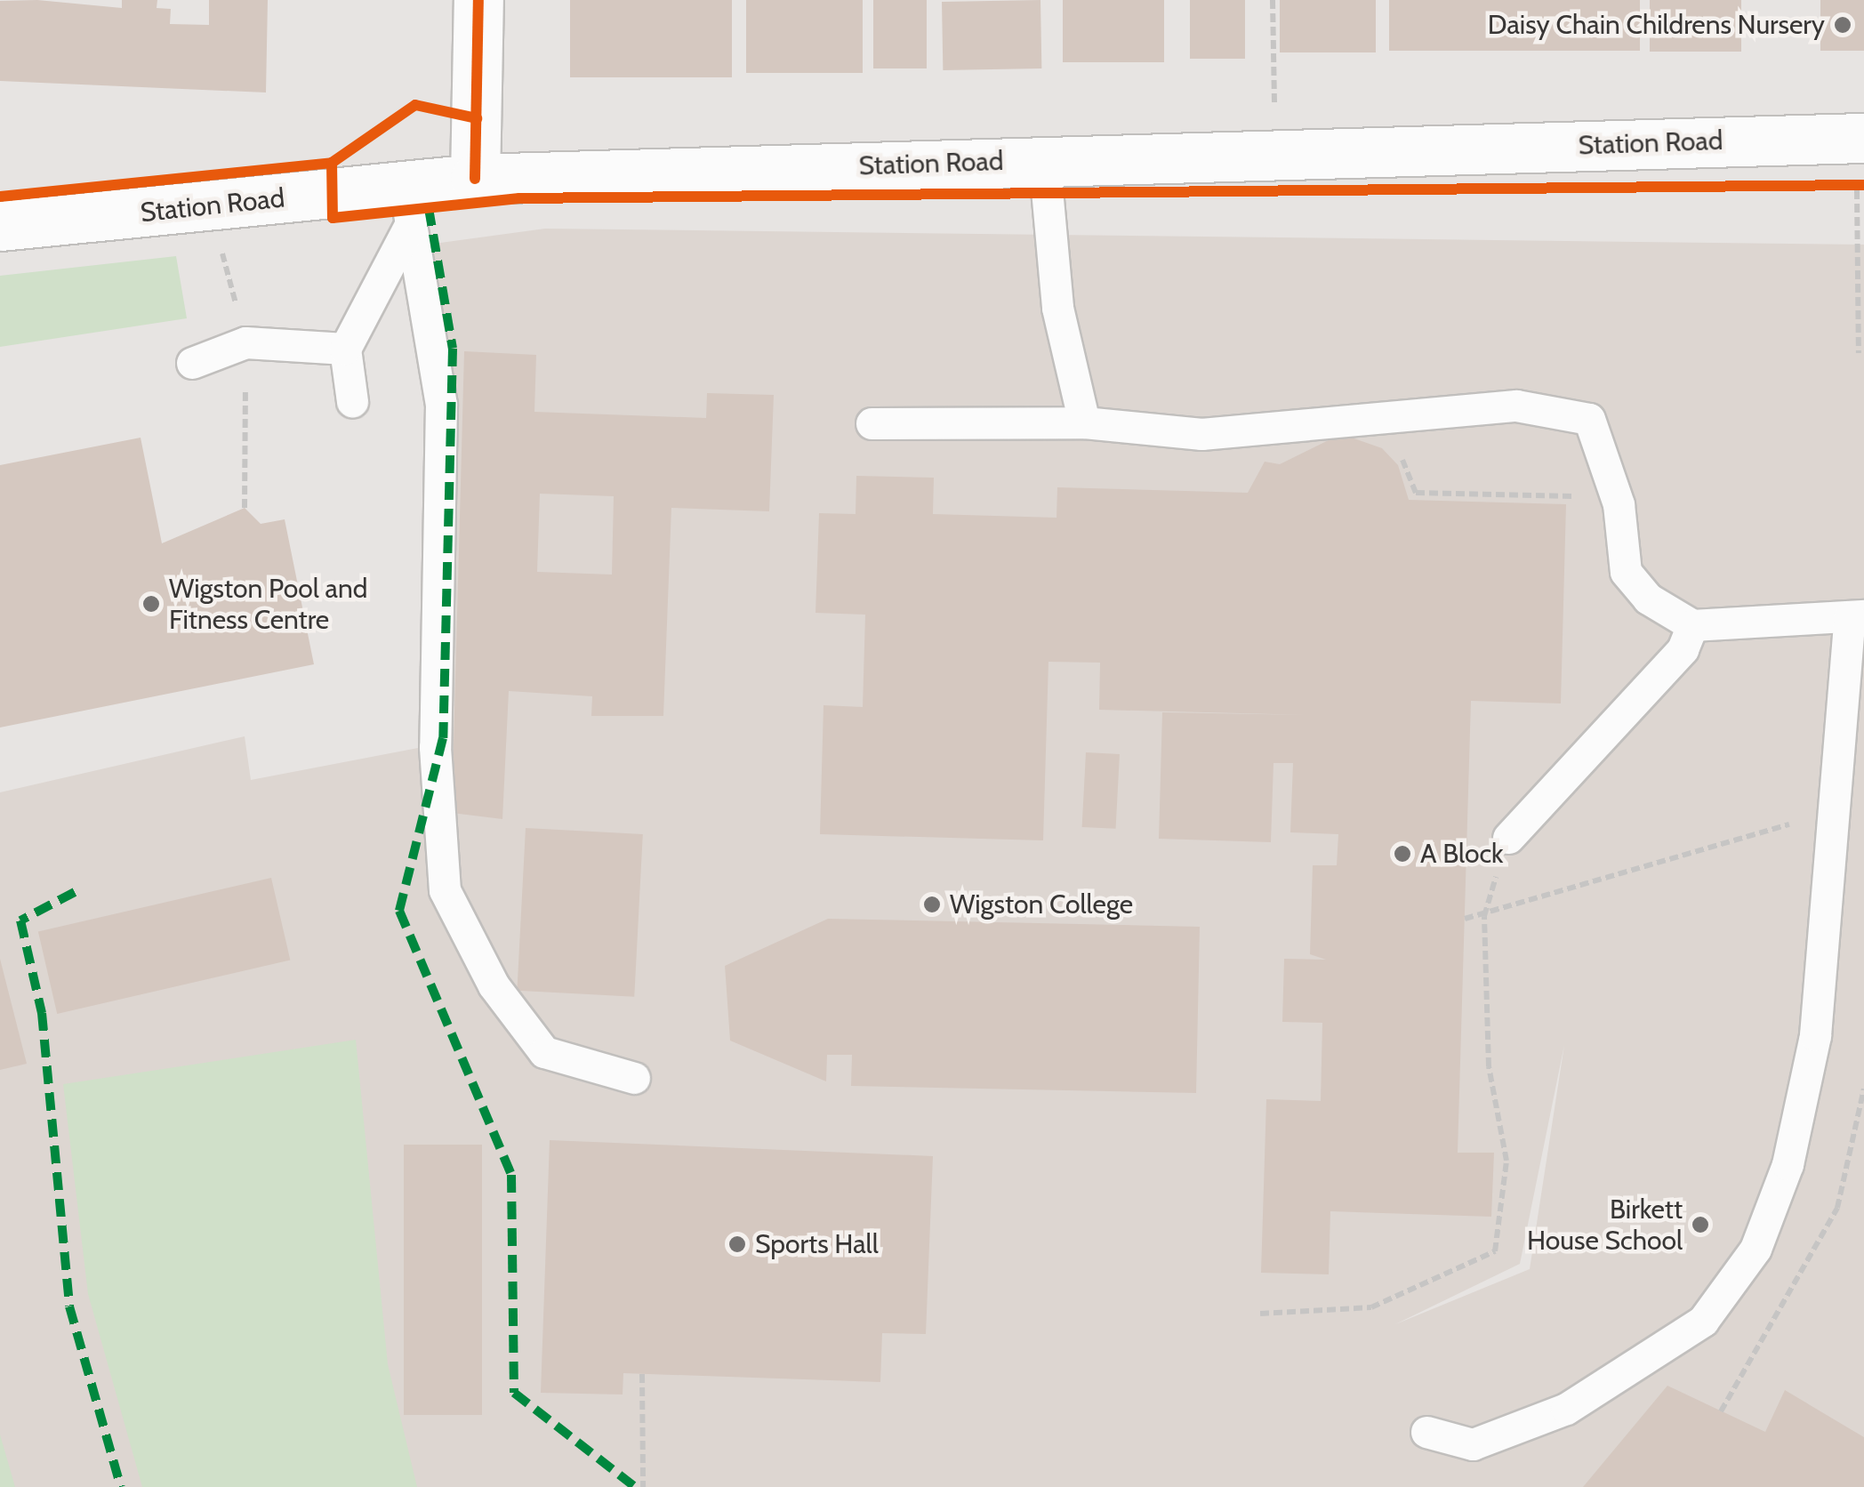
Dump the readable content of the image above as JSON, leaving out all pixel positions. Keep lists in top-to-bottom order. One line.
{"streets":{"main road":["Station Road"]},"places":["Daisy Chain Childrens Nursery","Wigston Pool and Fitness Centre","A Block","Wigston College","Birkett House School","Sports Hall"]}
